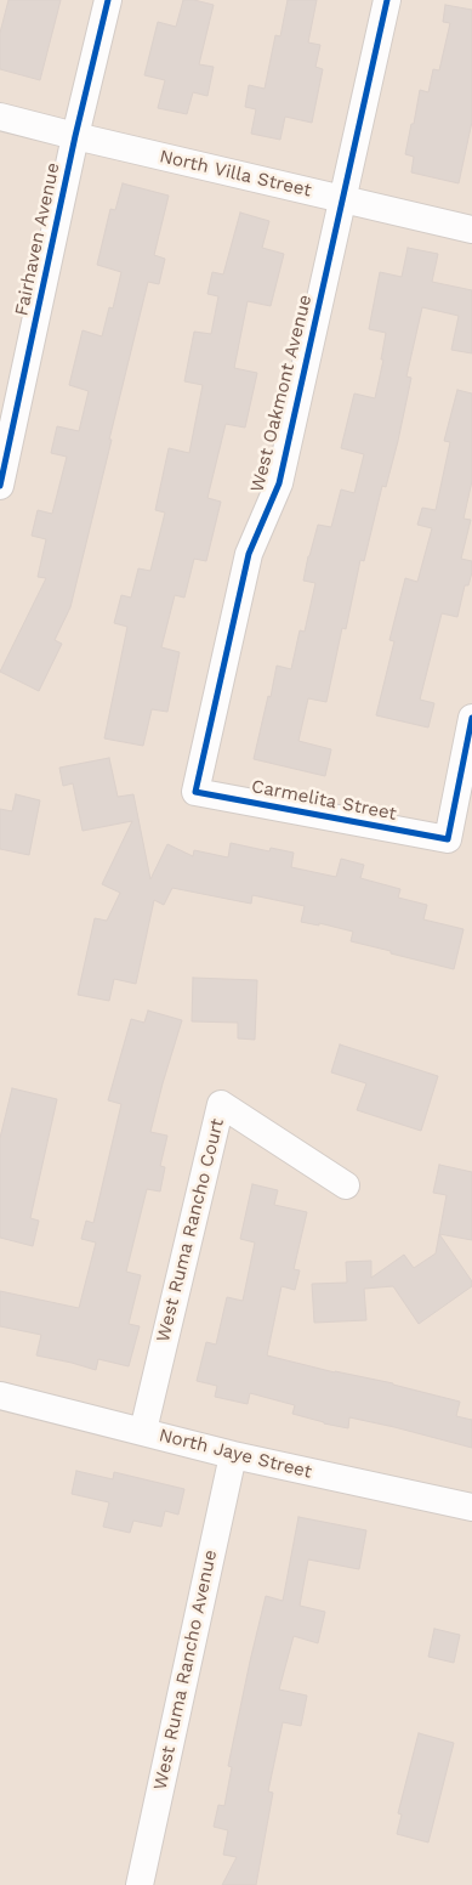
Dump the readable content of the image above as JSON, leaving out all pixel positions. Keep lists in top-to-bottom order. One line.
{"streets":{"street":["North Villa Street","Fairhaven Avenue","West Oakmont Avenue","Carmelita Street","West Ruma Rancho Court","North Jaye Street","West Ruma Rancho Avenue"]},"crossings":[["North Villa Street","Fairhaven Avenue"],["North Villa Street","West Oakmont Avenue"],["West Oakmont Avenue","Carmelita Street"],["West Ruma Rancho Court","North Jaye Street"],["North Jaye Street","West Ruma Rancho Avenue"]]}
